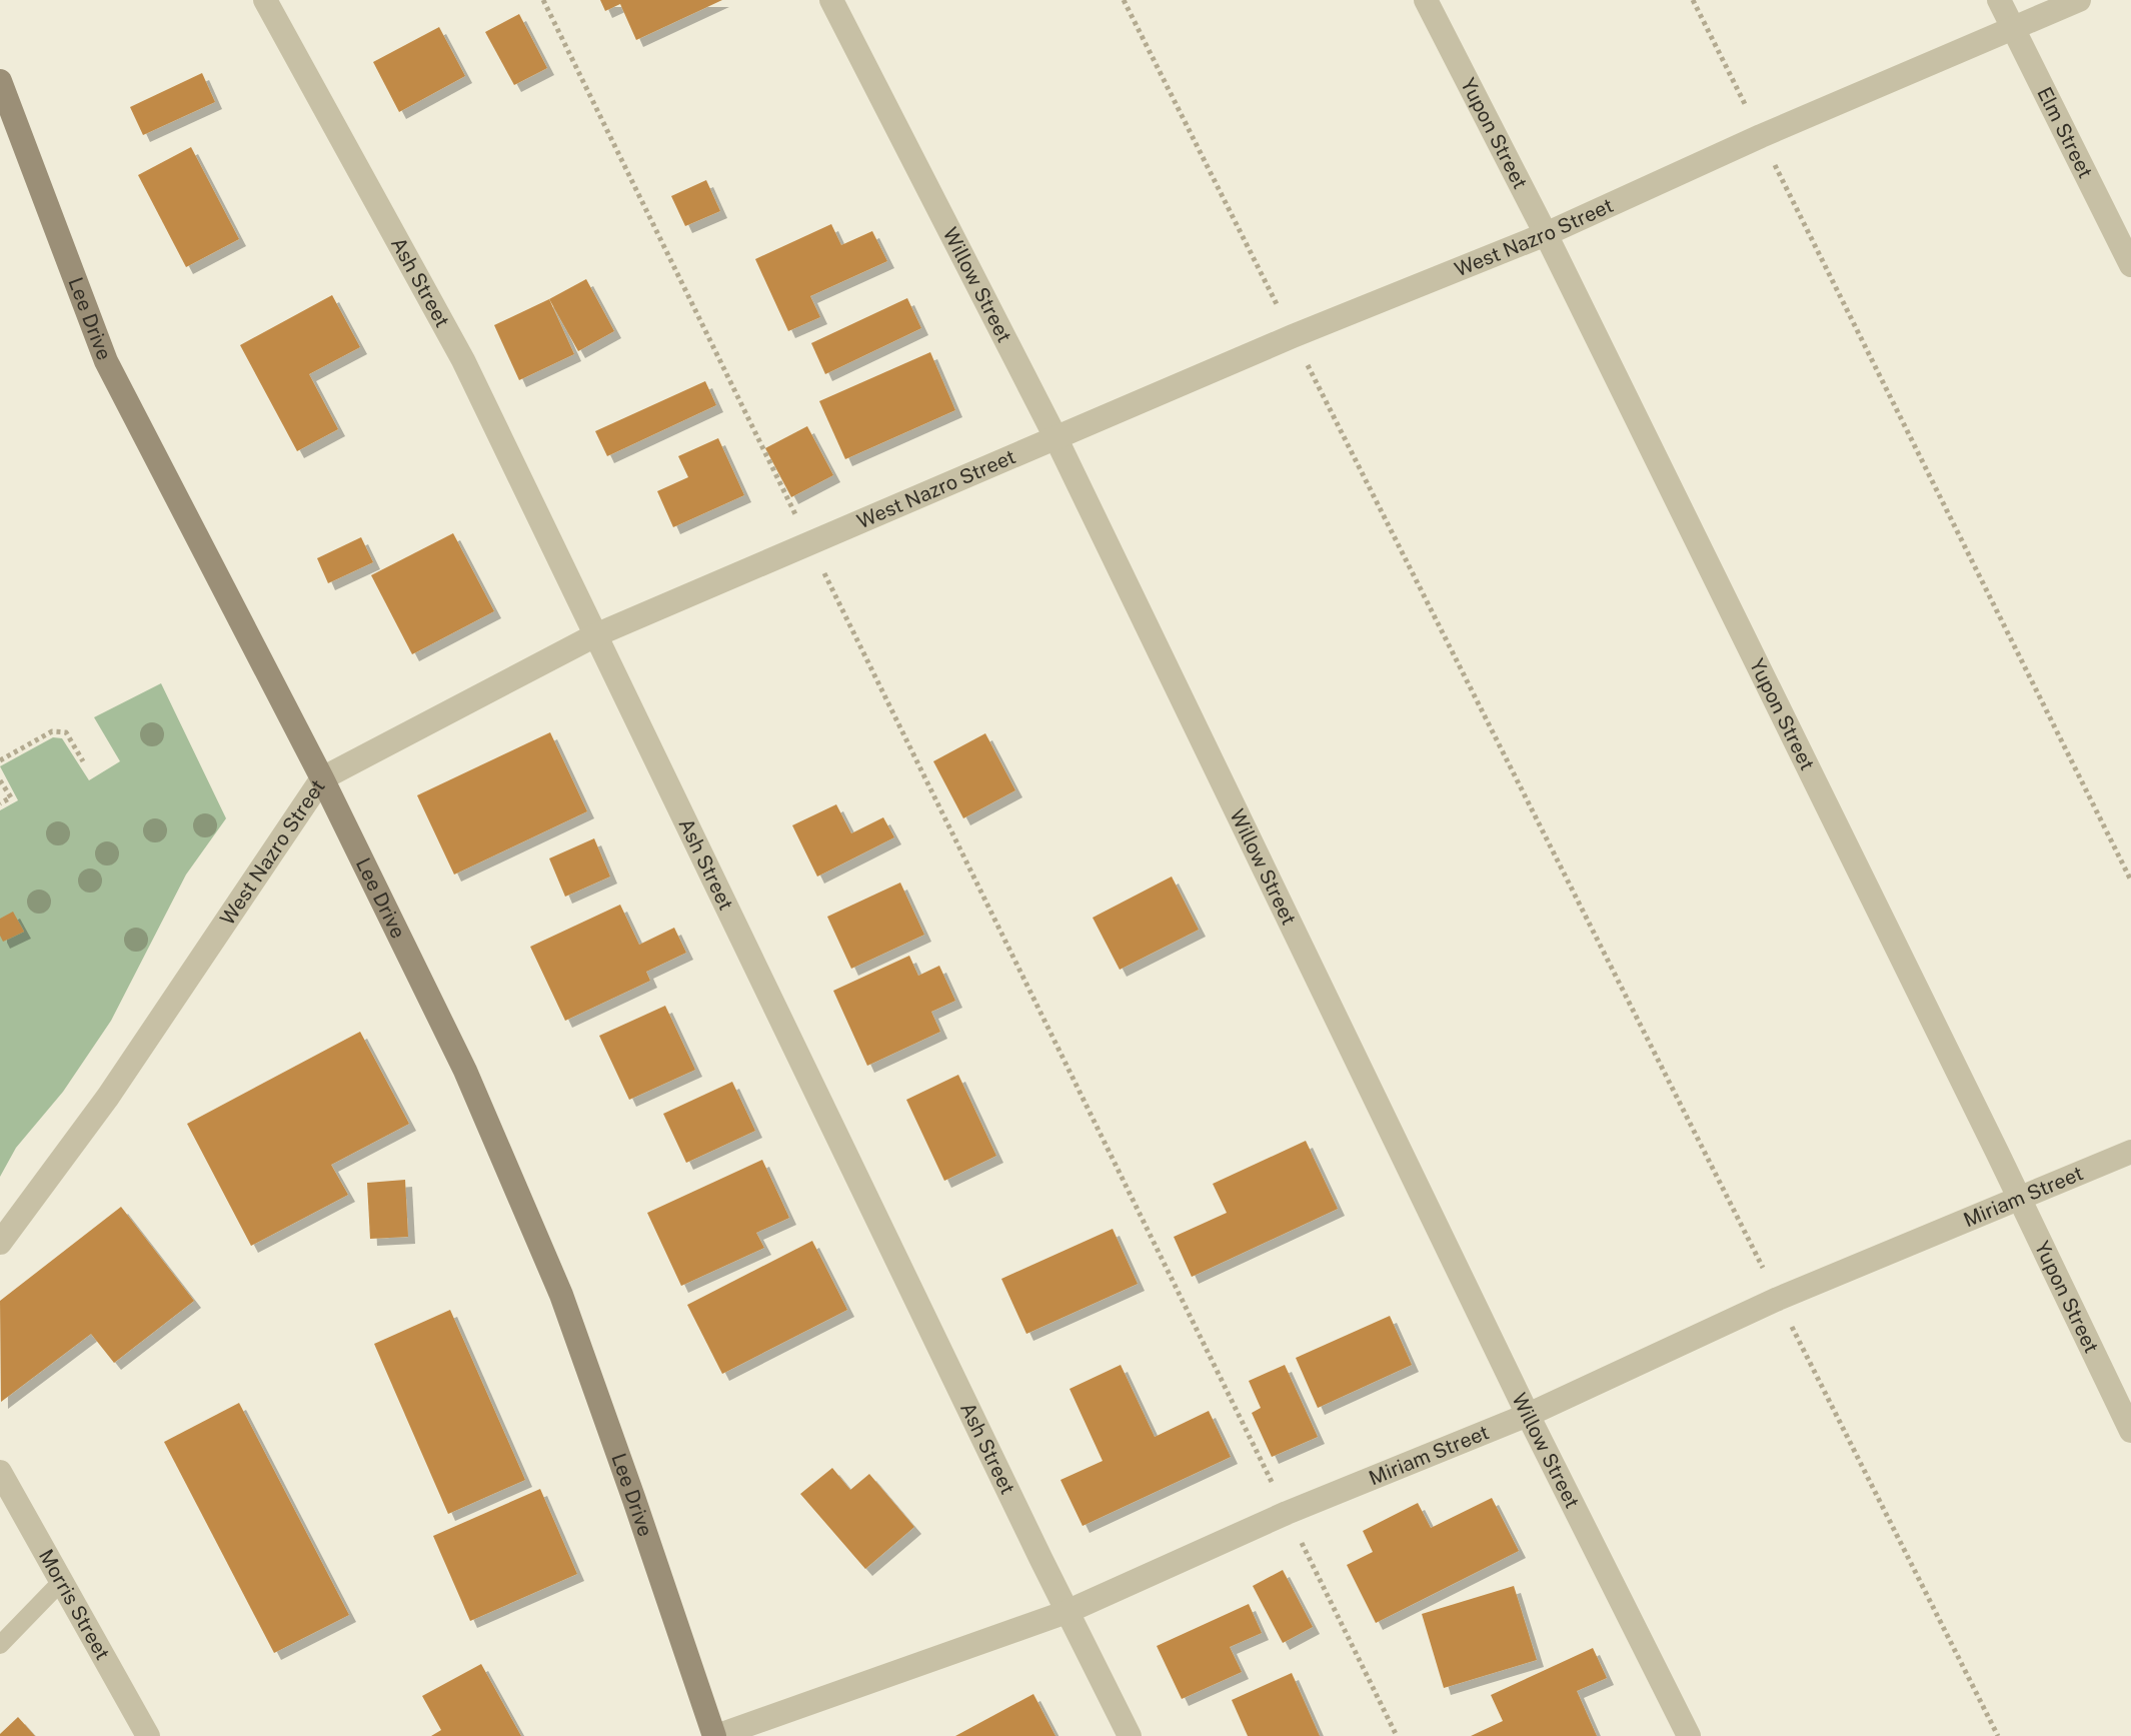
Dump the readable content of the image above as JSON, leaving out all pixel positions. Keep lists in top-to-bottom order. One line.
{"streets":{"main road":["Lee Drive"],"street":["Elm Street","Yupon Street","West Nazro Street","Ash Street","Willow Street","Miriam Street","Morris Street"]},"crossings":[["Elm Street","West Nazro Street"],["Yupon Street","West Nazro Street"],["Yupon Street","Miriam Street"],["West Nazro Street","Ash Street"],["West Nazro Street","Willow Street"],["West Nazro Street","Lee Drive"],["Ash Street","Miriam Street"],["Willow Street","Miriam Street"],["Lee Drive","Miriam Street"]]}
